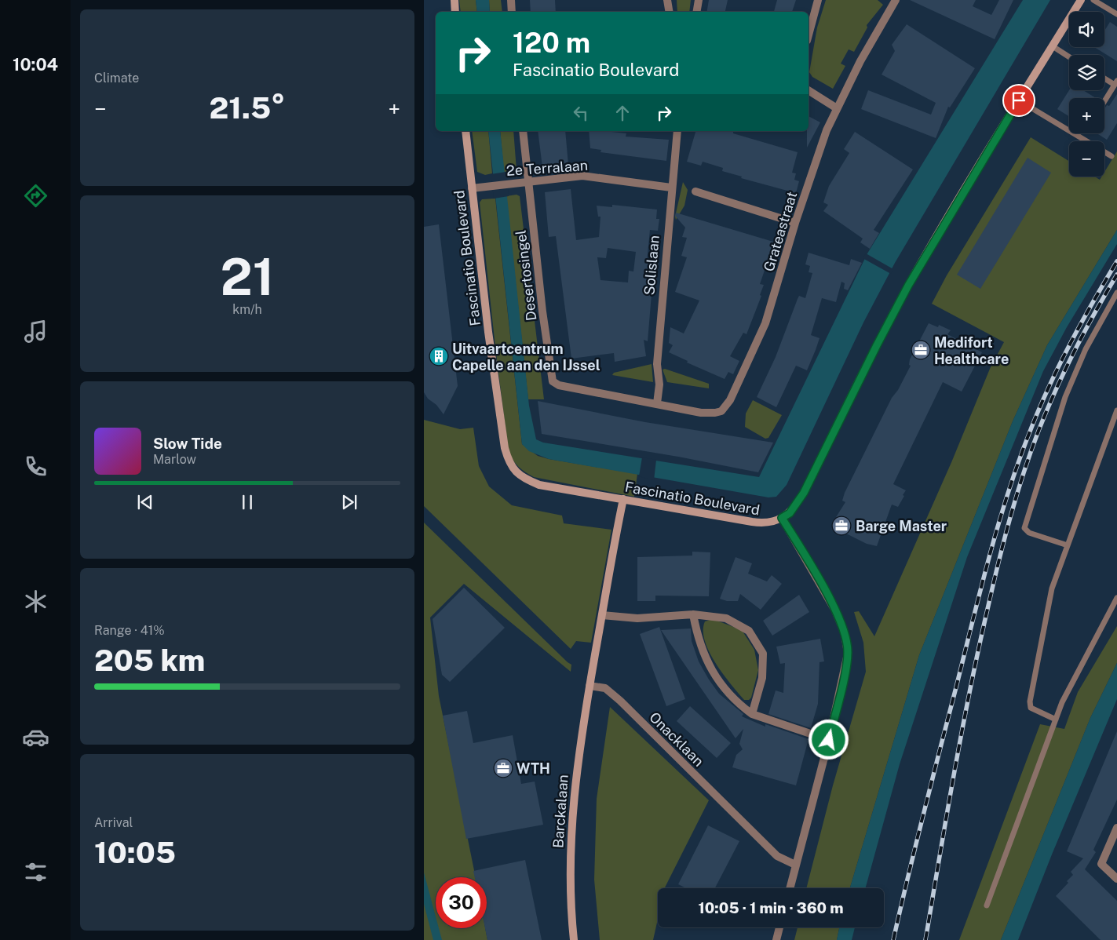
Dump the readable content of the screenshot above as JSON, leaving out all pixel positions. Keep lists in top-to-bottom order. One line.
{"streets":{"street":["2e Terralaan","Grateastraat","Fascinatio Boulevard","Solislaan","Desertosingel","Onacklaan","Barckalaan"]},"crossings":[["2e Terralaan","Fascinatio Boulevard"],["2e Terralaan","Solislaan"],["2e Terralaan","Desertosingel"],["Grateastraat","Solislaan"],["Grateastraat","Desertosingel"],["Solislaan","Desertosingel"],["Onacklaan","Barckalaan"]],"places":{"office":["Medifort Healthcare","Barge Master","WTH"],"building":["Uitvaartcentrum Capelle aan den IJssel"]},"page":{"tabs":"10:04","tile":["Climate",["21","km/h"],["Range · 41%","205 km"],["Arrival","10:05"]],"map_buttons":["+","−"],"turn":["120 m","Fascinatio Boulevard"],"heat":["−","21.5°","+"],"song":["Slow Tide","Marlow"],"limit":"30","trip":"10:05 · 1 min · 360 m"}}
